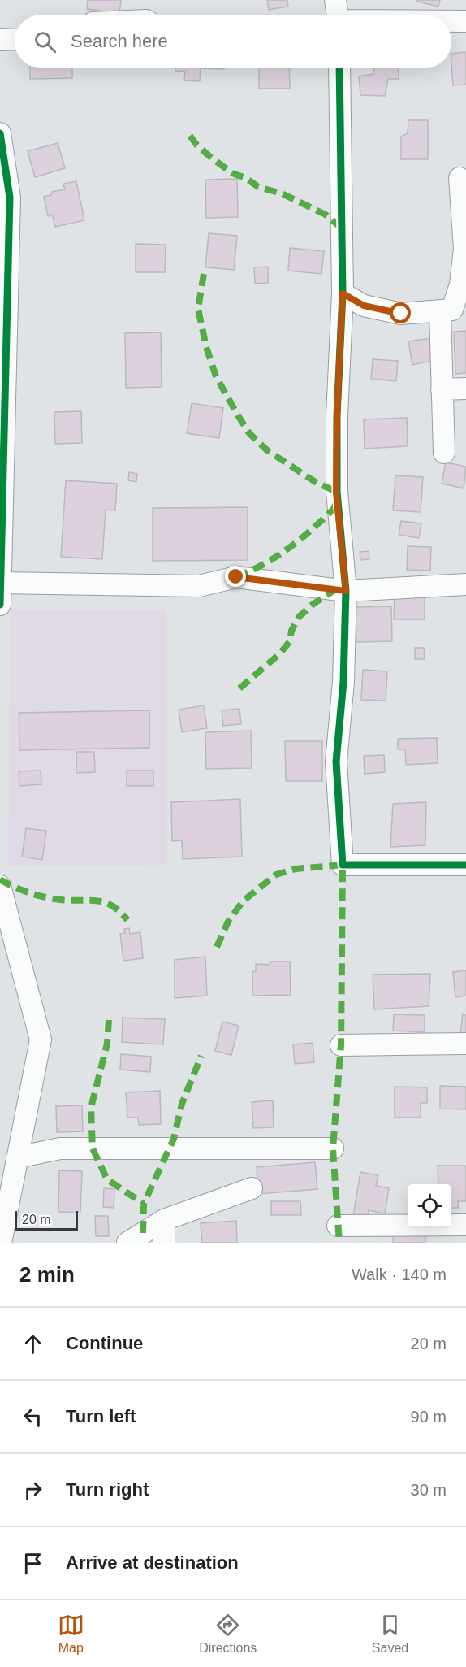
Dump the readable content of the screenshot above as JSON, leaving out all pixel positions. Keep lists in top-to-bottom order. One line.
{"scale_bar":"20 m","page":{"search":"Search here","scale":"20 m","heading":["2 min","Walk · 140 m"],"list":[["Continue","20 m"],["Turn left","90 m"],["Turn right","30 m"],"Arrive at destination"],"nav":["Map","Directions","Saved"]}}
